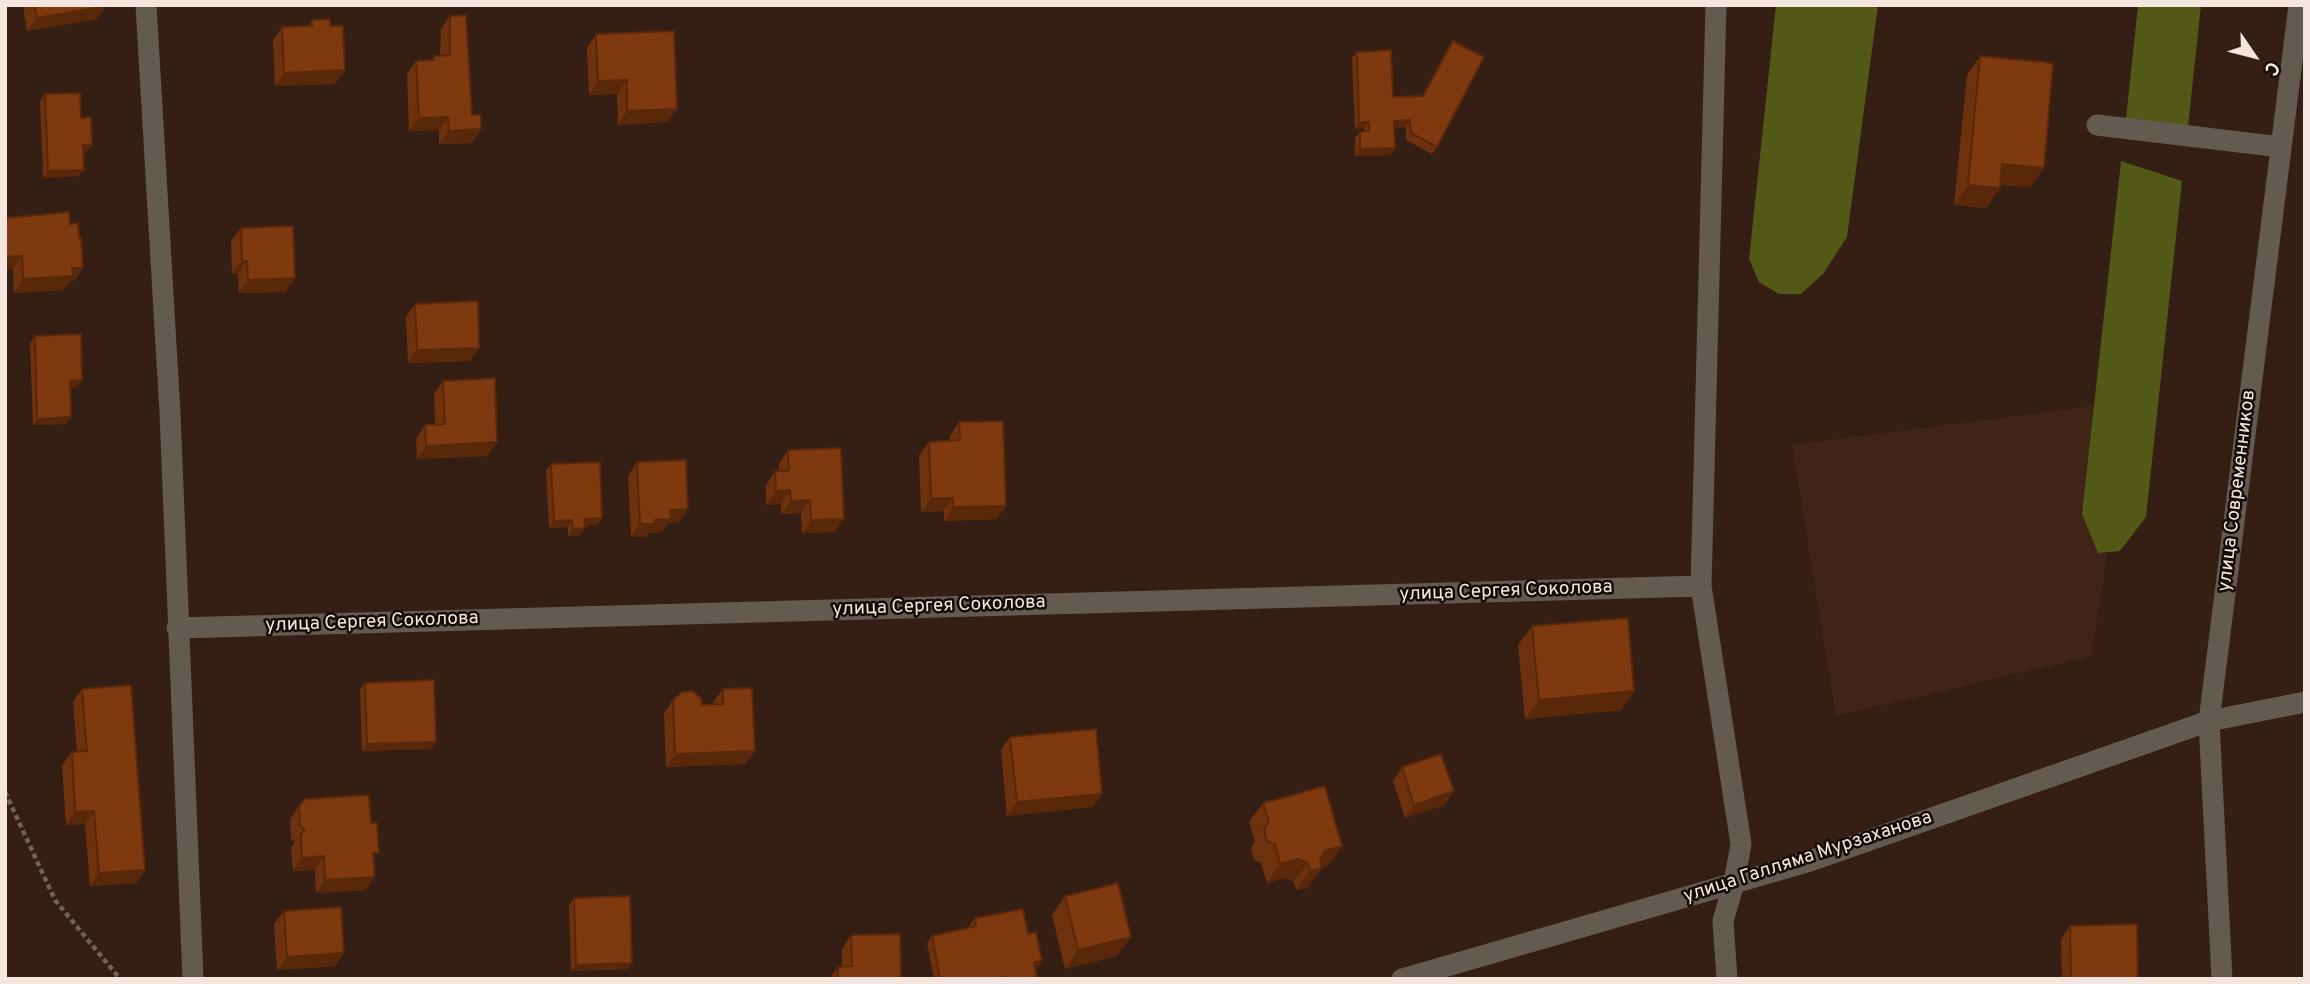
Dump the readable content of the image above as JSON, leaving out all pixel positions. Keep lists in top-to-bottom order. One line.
{"streets":{"street":["улица Современников","улица Сергея Соколова","улица Галляма Мурзаханова"]},"crossings":[["улица Современников","улица Галляма Мурзаханова"]],"north":"bottom right"}
